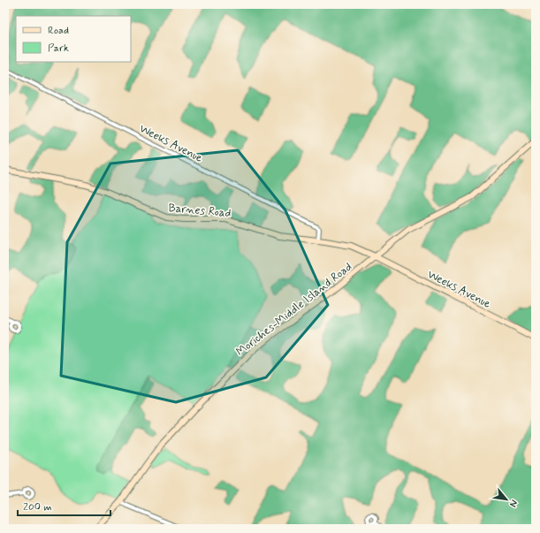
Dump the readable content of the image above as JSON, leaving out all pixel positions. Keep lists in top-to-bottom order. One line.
{"streets":{"main road":["Weeks Avenue","Barnes Road","Moriches-Middle Island Road"]},"crossings":[["Weeks Avenue","Barnes Road"],["Weeks Avenue","Moriches-Middle Island Road"],["Barnes Road","Moriches-Middle Island Road"]],"legend":["Road","Park"],"scale_bar":"200 m","north":"bottom right"}
